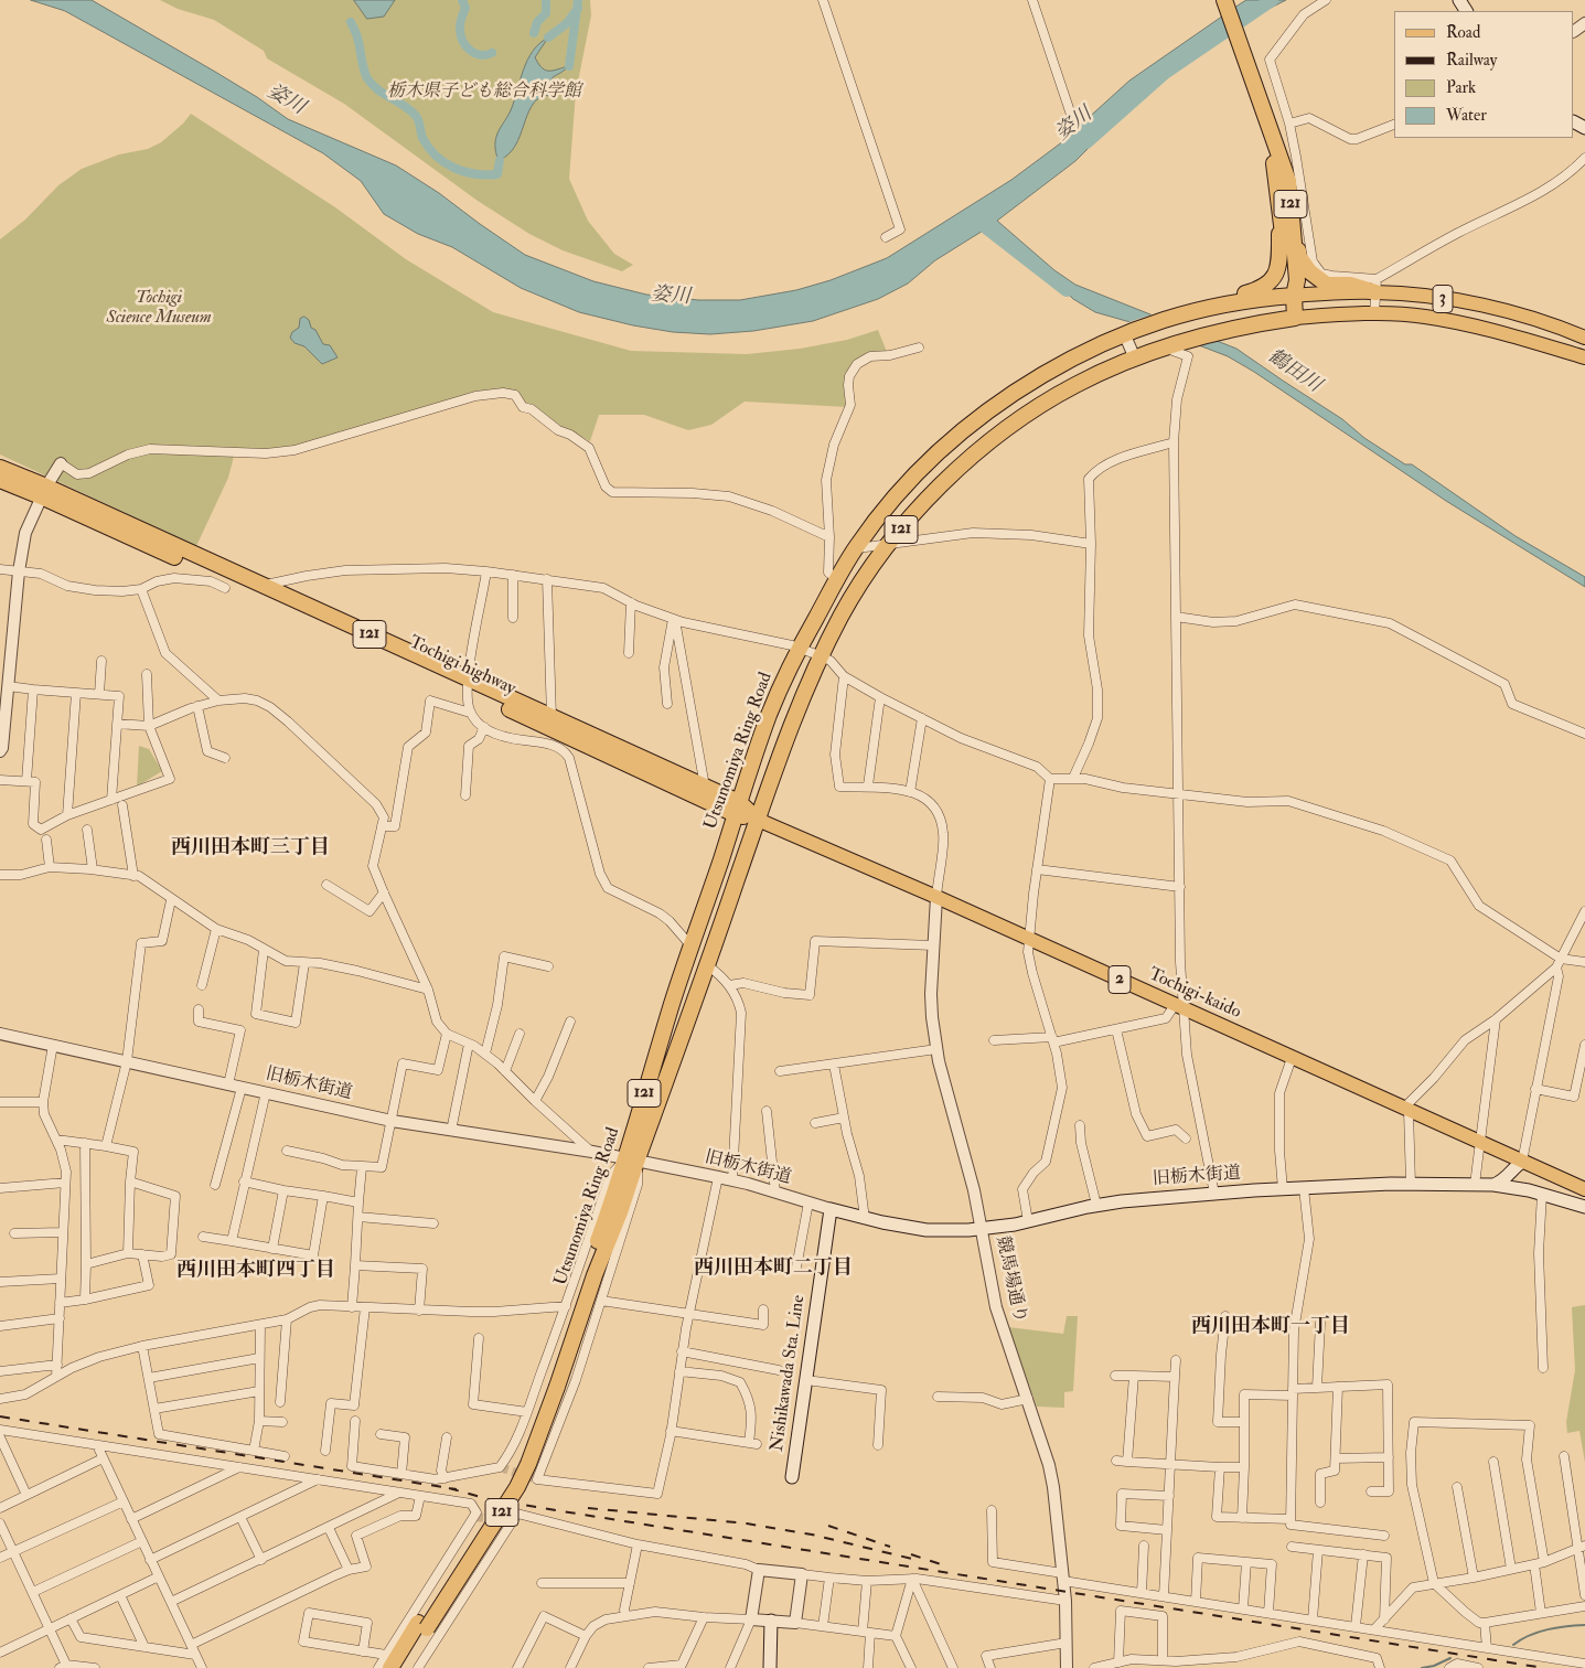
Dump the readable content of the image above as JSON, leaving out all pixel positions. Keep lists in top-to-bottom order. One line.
{"streets":{"highway":["121","Tochigi highway","Utsunomiya Ring Road"],"main road":["3","2","Tochigi-kaido","旧栃木街道","Nishikawada Sta. Line"],"street":["競馬場通り"]},"crossings":[["121","Tochigi highway"],["121","Utsunomiya Ring Road"],["121","Tochigi-kaido"],["Tochigi highway","Utsunomiya Ring Road"],["Utsunomiya Ring Road","Tochigi-kaido"],["Utsunomiya Ring Road","旧栃木街道"],["Tochigi-kaido","競馬場通り"],["旧栃木街道","競馬場通り"],["旧栃木街道","Nishikawada Sta. Line"]],"districts":["西川田本町三丁目","西川田本町二丁目","西川田本町四丁目","西川田本町一丁目"],"water":["姿川","鶴田川"],"parks":["栃木県子ども総合科学館","Tochigi Science Museum"],"legend":["Road","Railway","Park","Water"]}
